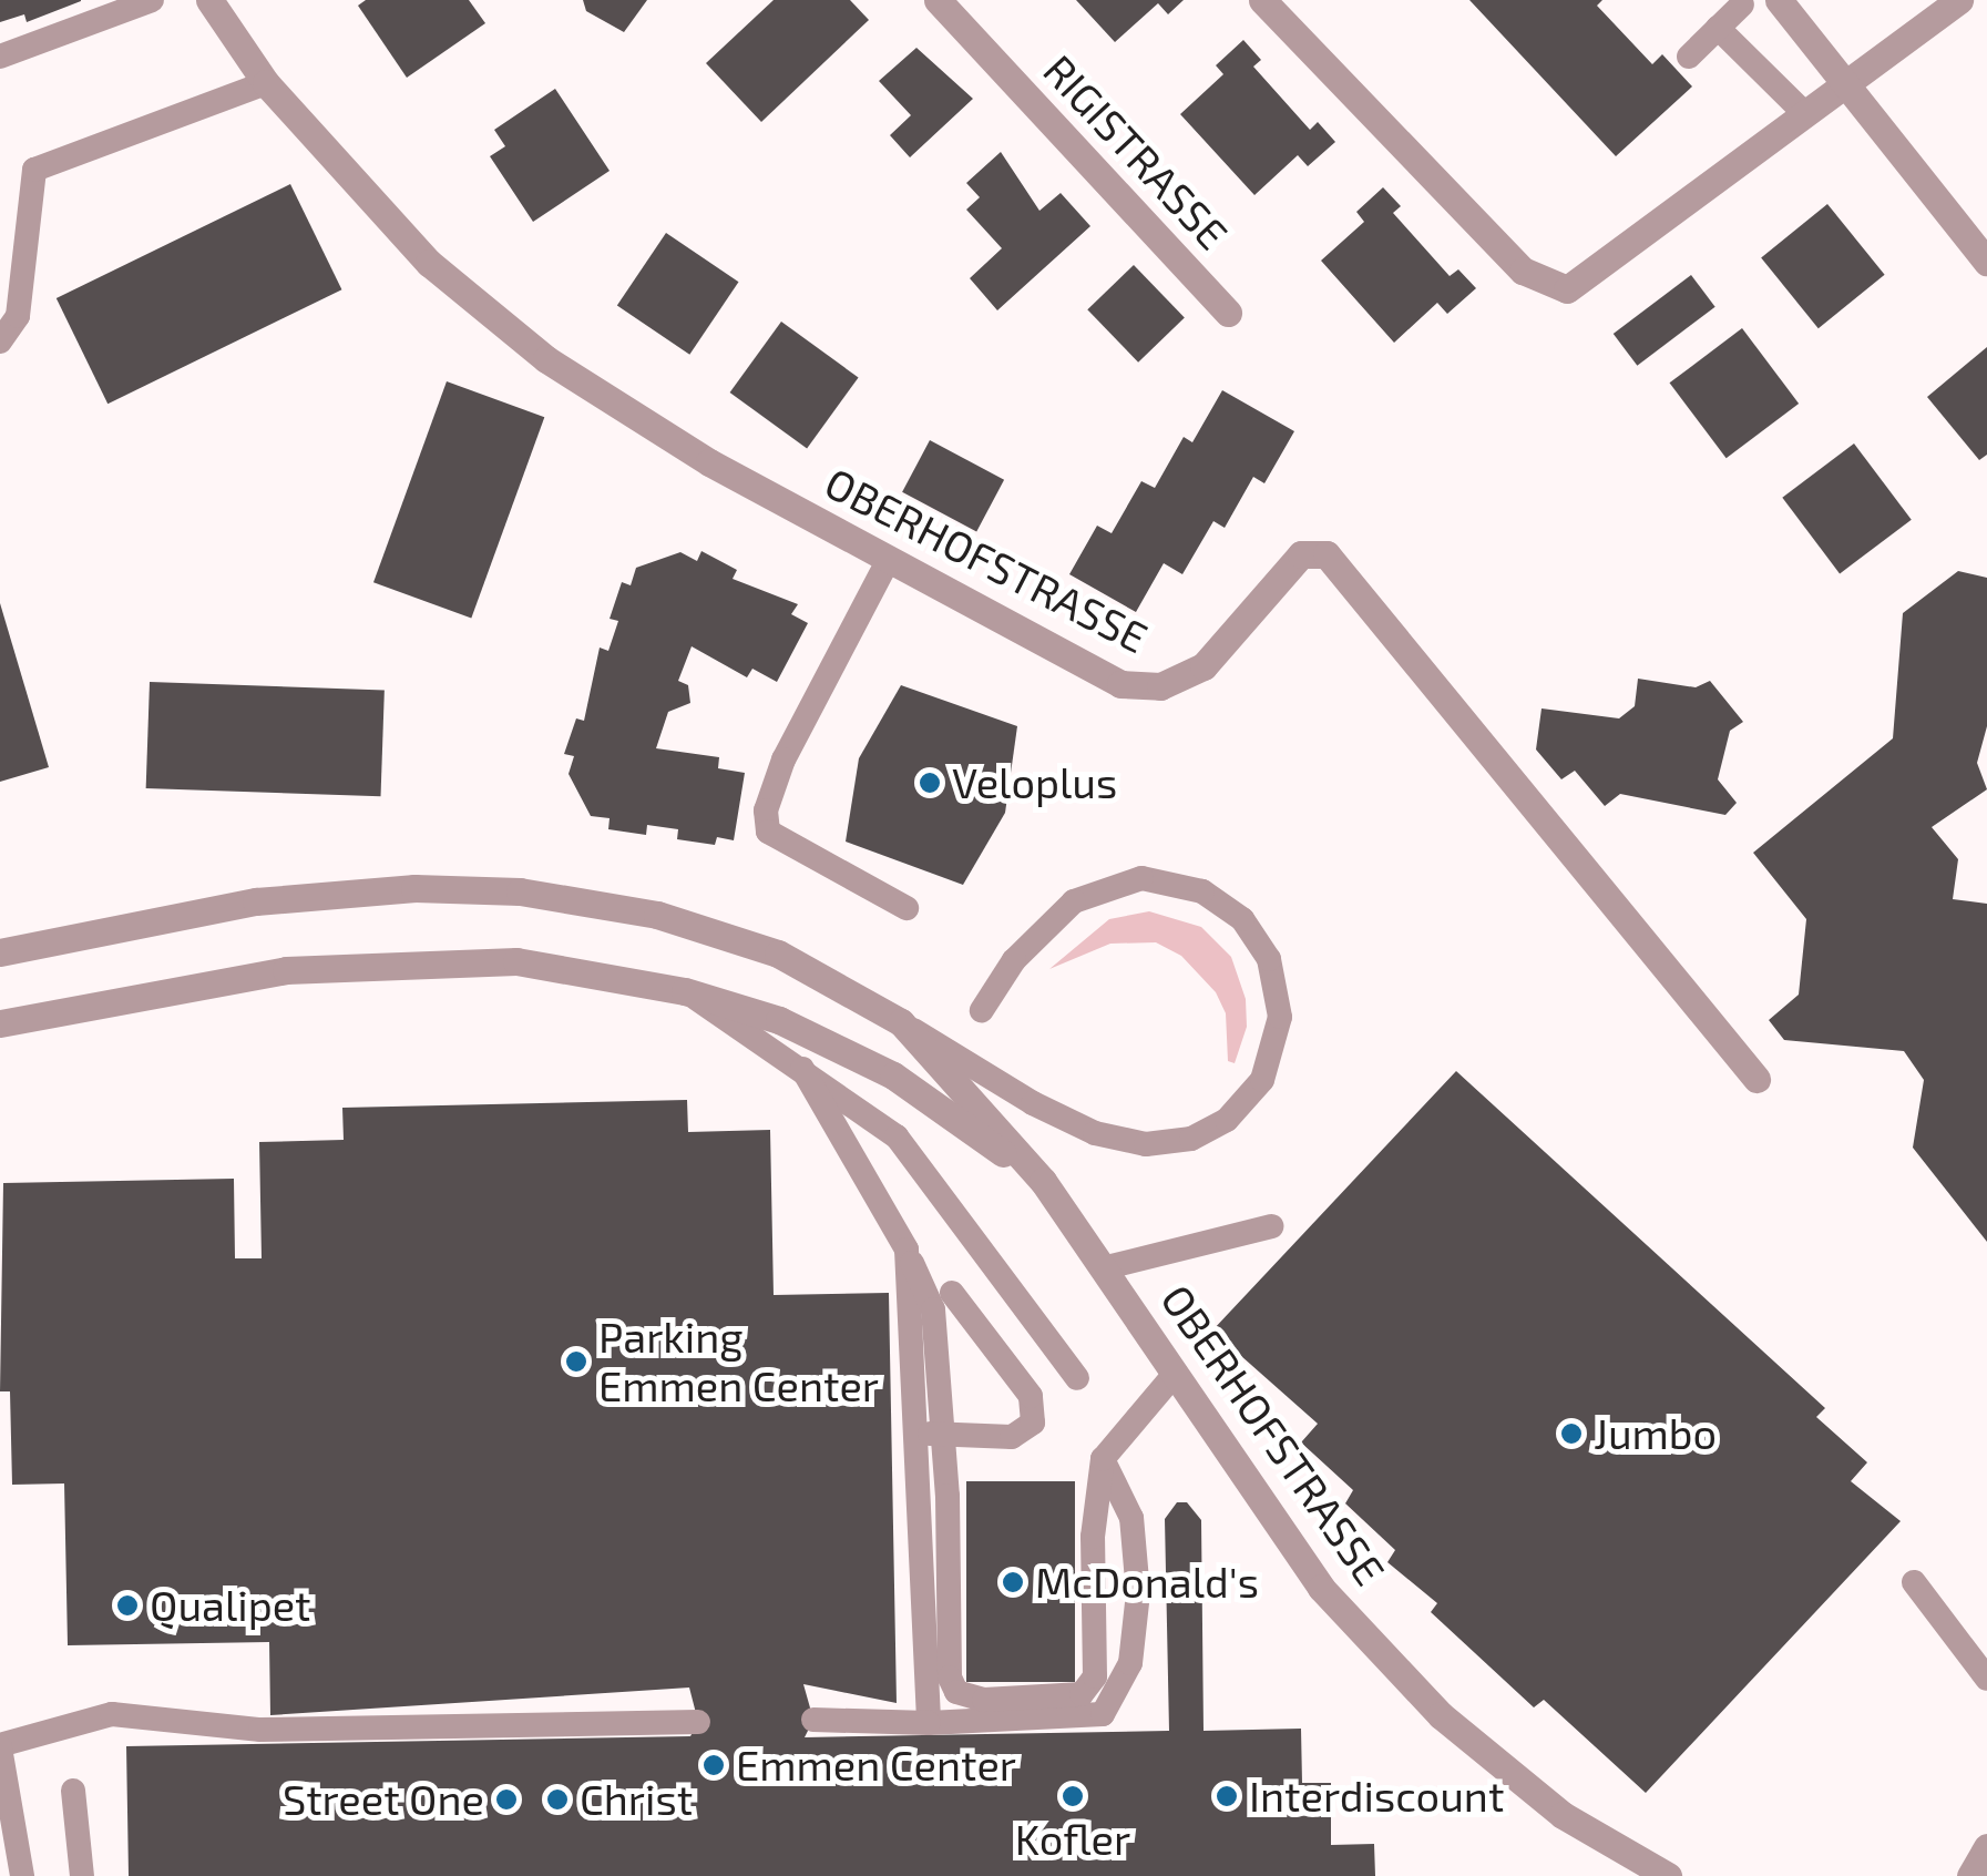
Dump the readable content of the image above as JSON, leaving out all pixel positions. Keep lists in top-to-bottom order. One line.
{"streets":{"street":["RIGISTRASSE","OBERHOFSTRASSE"]},"places":["Veloplus","Parking Emmen Center","Jumbo","McDonald's","Qualipet","Emmen Center","Kofler","Interdiscount","Street One","Christ"]}
